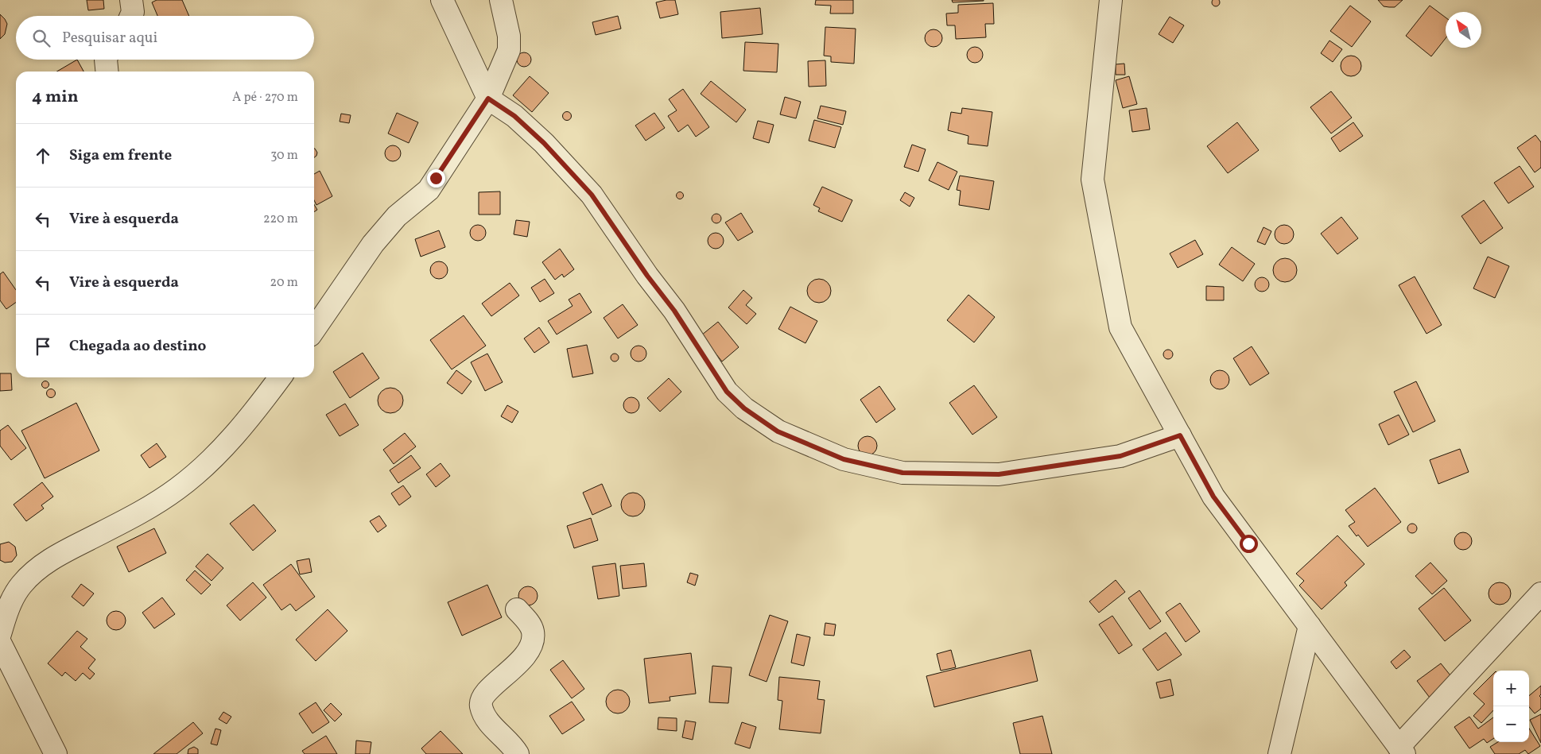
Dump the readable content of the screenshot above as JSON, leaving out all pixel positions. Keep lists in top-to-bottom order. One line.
{"north":"top left","page":{"search":"Pesquisar aqui","heading":["4 min","A pé · 270 m"],"list":[["Siga em frente","30 m"],["Vire à esquerda","220 m"],["Vire à esquerda","20 m"],"Chegada ao destino"],"map_buttons":["+","−"]}}
